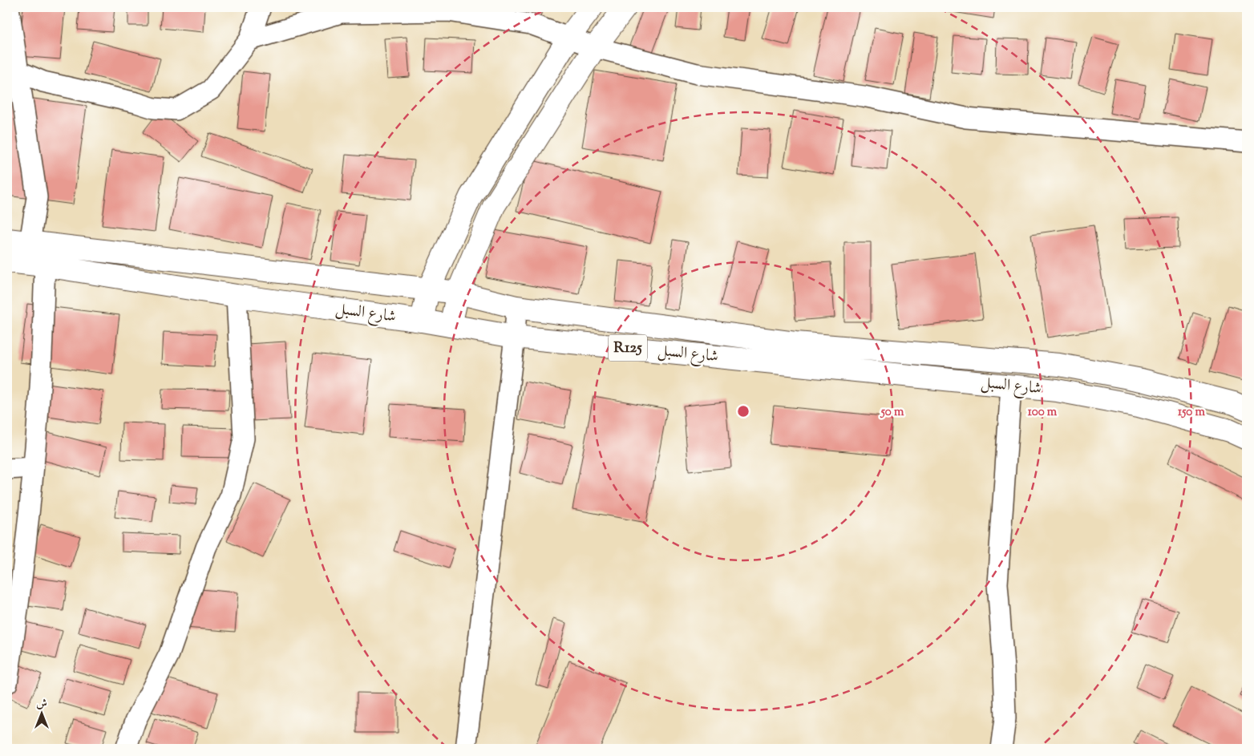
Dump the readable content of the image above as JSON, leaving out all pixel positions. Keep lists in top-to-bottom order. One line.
{"streets":{"main road":["شارع السبل","R125"]},"north":"top","rings":["50 m","100 m","150 m"]}
